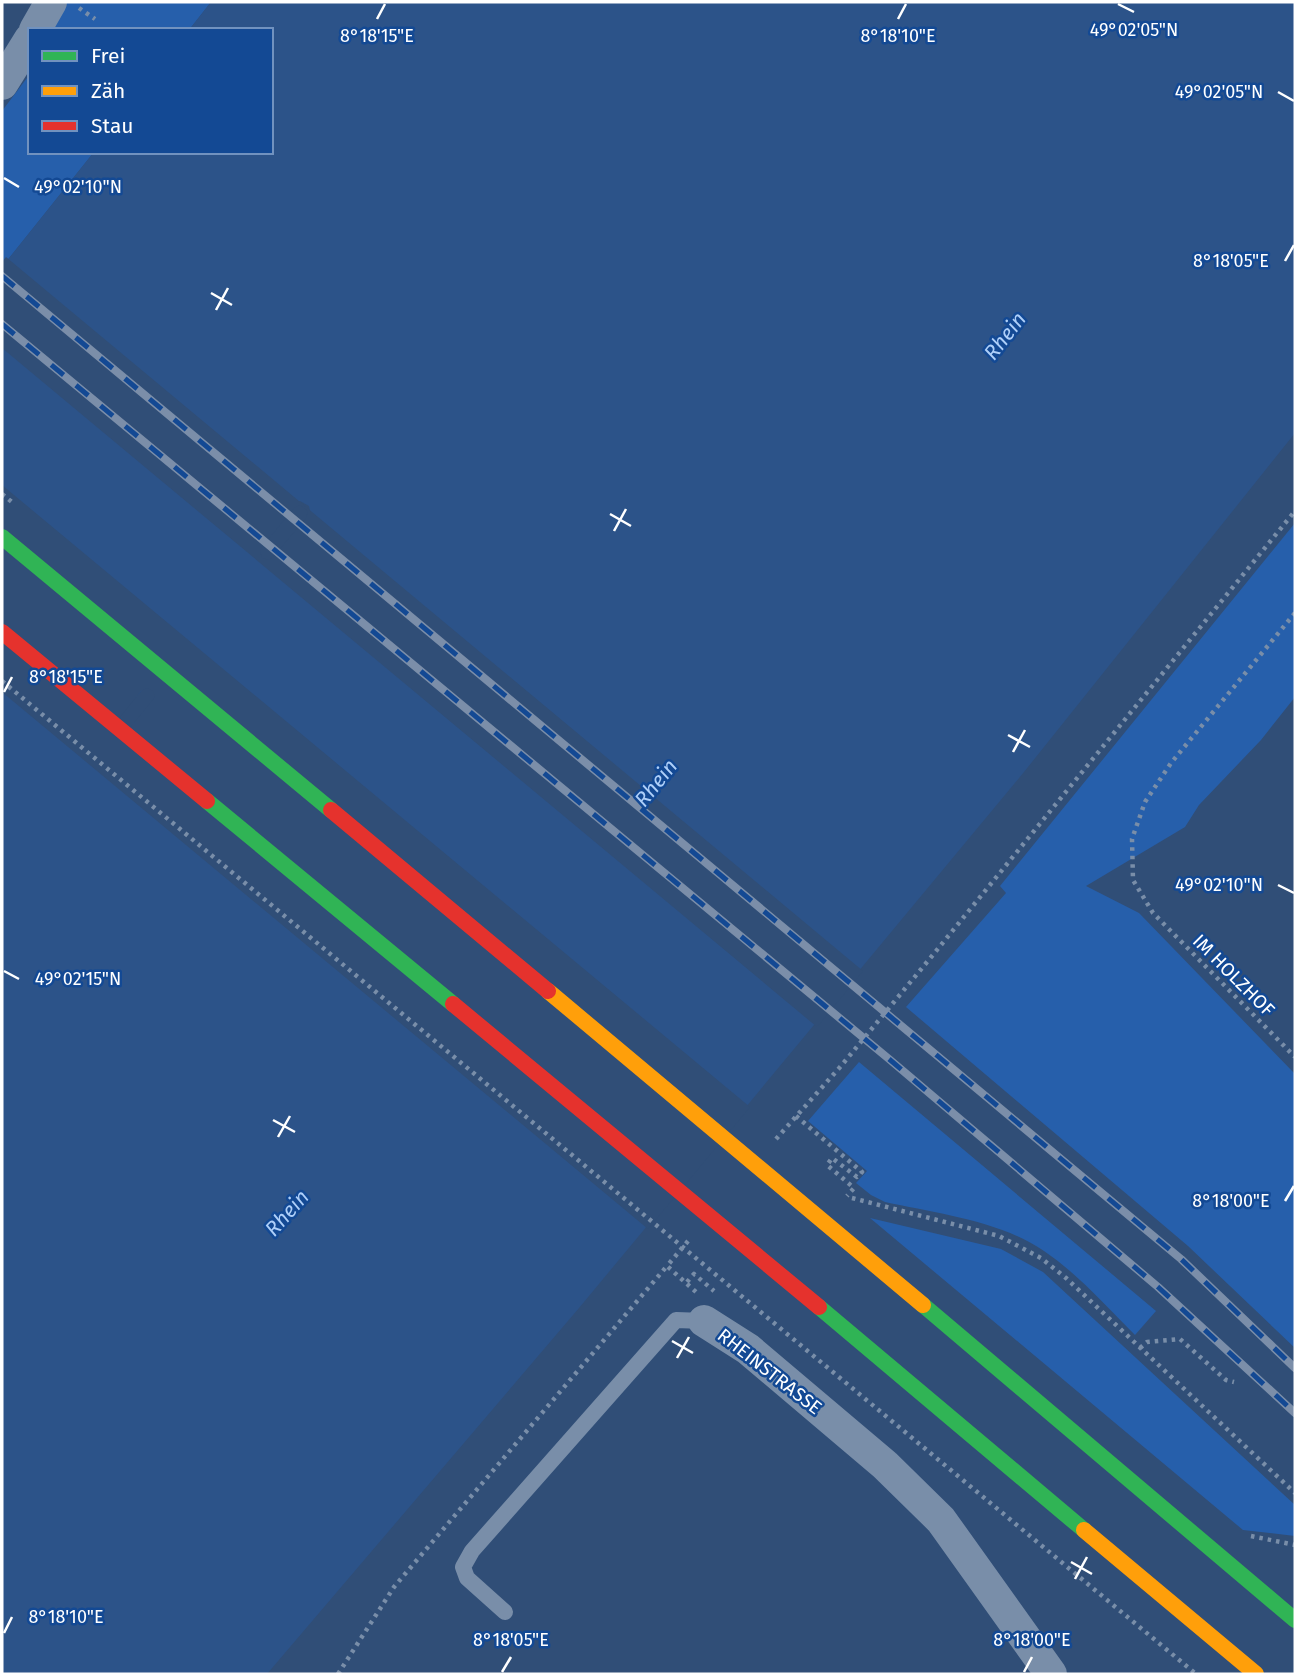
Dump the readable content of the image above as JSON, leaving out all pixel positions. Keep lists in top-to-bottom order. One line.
{"streets":{"street":["RHEINSTRASSE"],"path":["IM HOLZHOF"]},"water":["Rhein"],"legend":["Frei","Zäh","Stau"],"coordinates":["49°02'05\"N","8°18'15\"E","8°18'10\"E","49°02'10\"N","8°18'05\"E","49°02'15\"N","8°18'00\"E"]}
